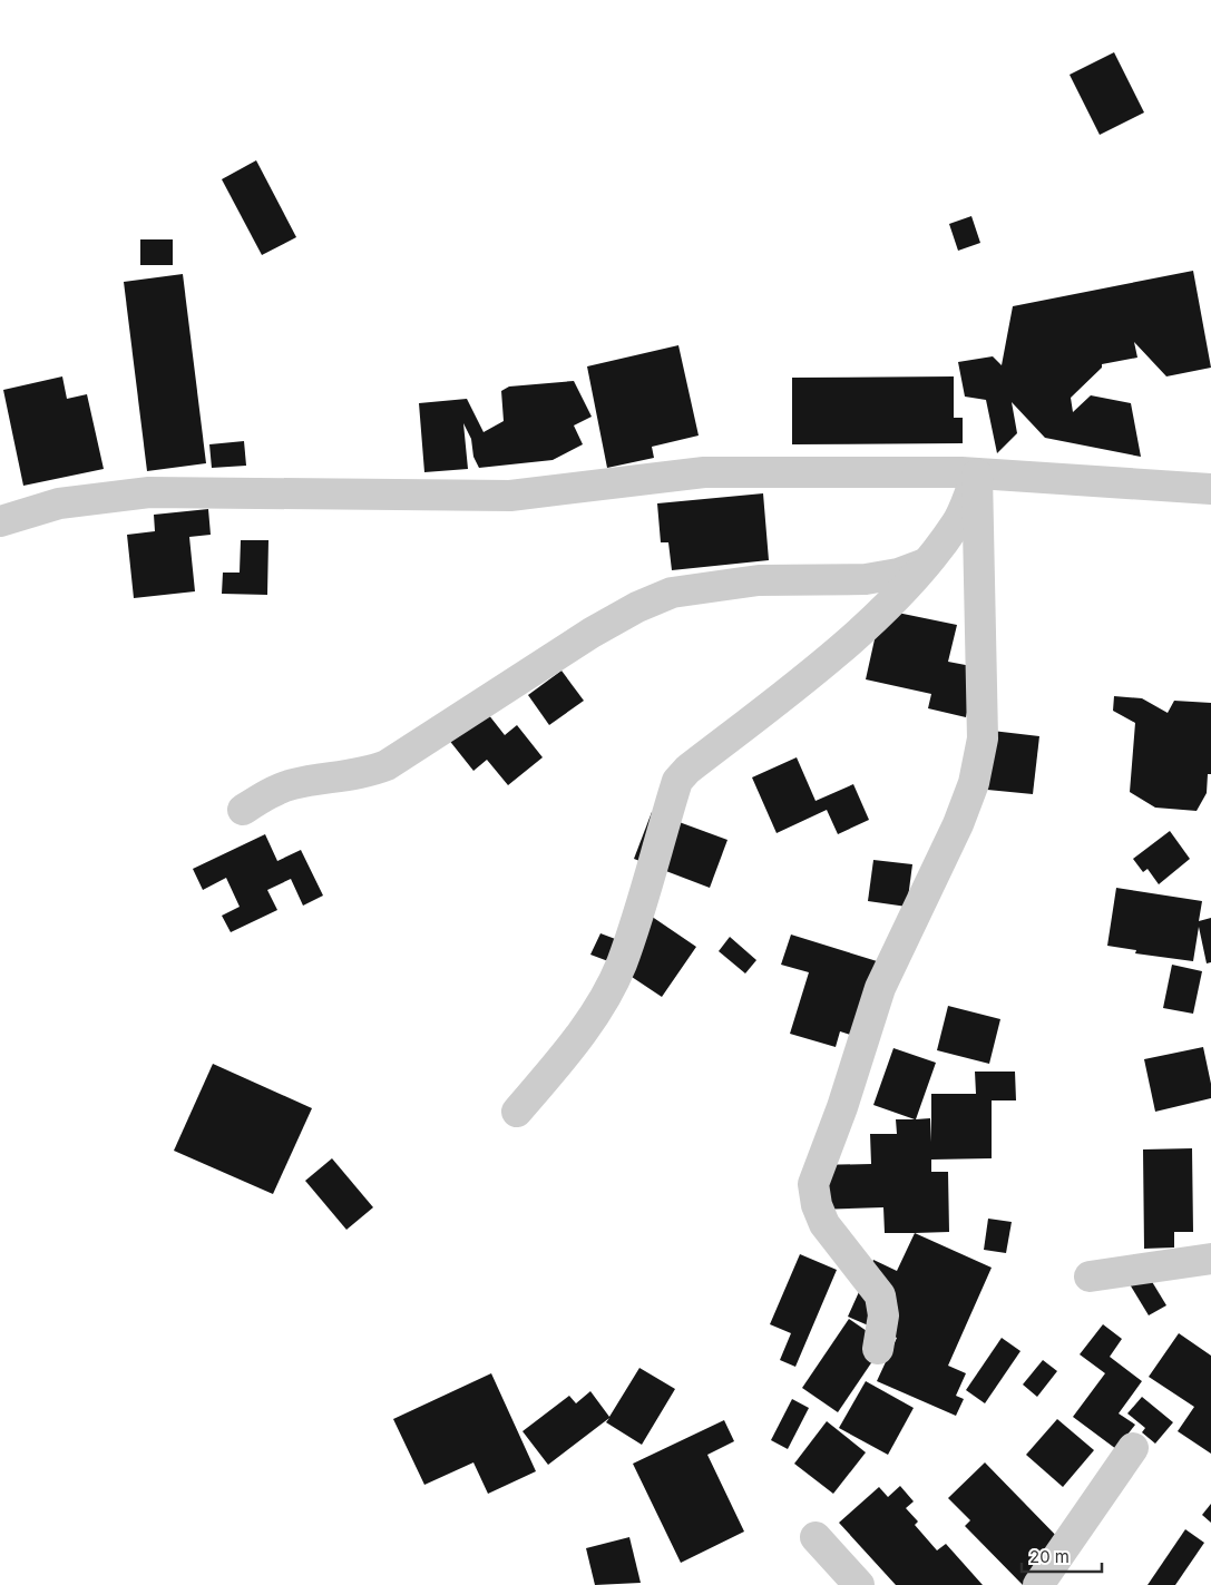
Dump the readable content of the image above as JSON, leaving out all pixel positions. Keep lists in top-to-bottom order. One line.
{"scale_bar":"20 m"}
